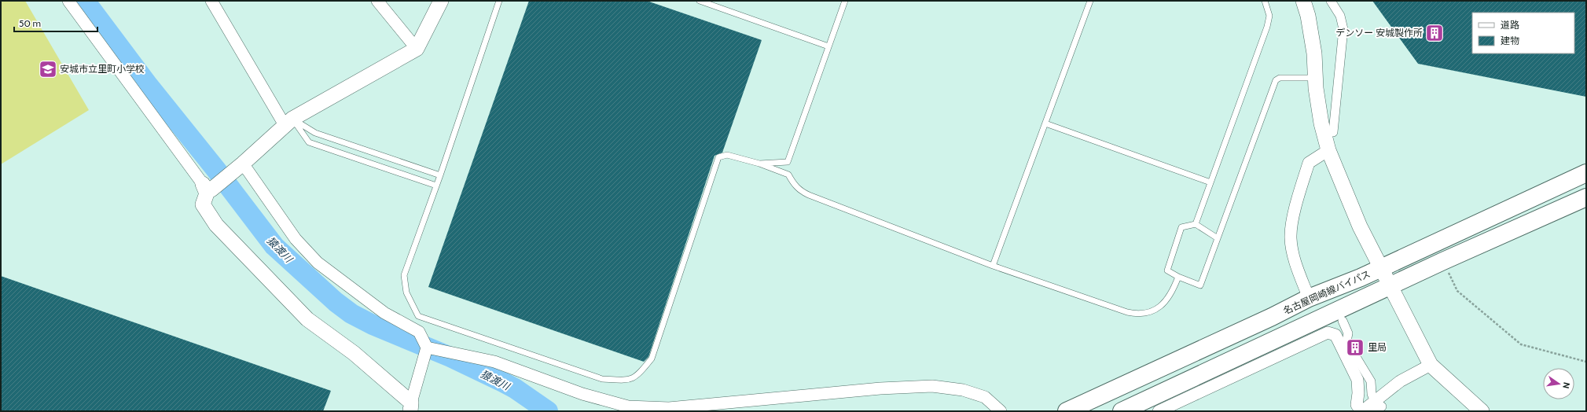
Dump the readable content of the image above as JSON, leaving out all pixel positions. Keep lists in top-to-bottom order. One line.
{"streets":{"main road":["名古屋岡崎線バイパス"]},"water":["猿渡川"],"places":{"building":["デンソー 安城製作所","里局"],"school or university":["安城市立里町小学校"]},"legend":["道路","建物"],"scale_bar":"50 m","north":"right"}
